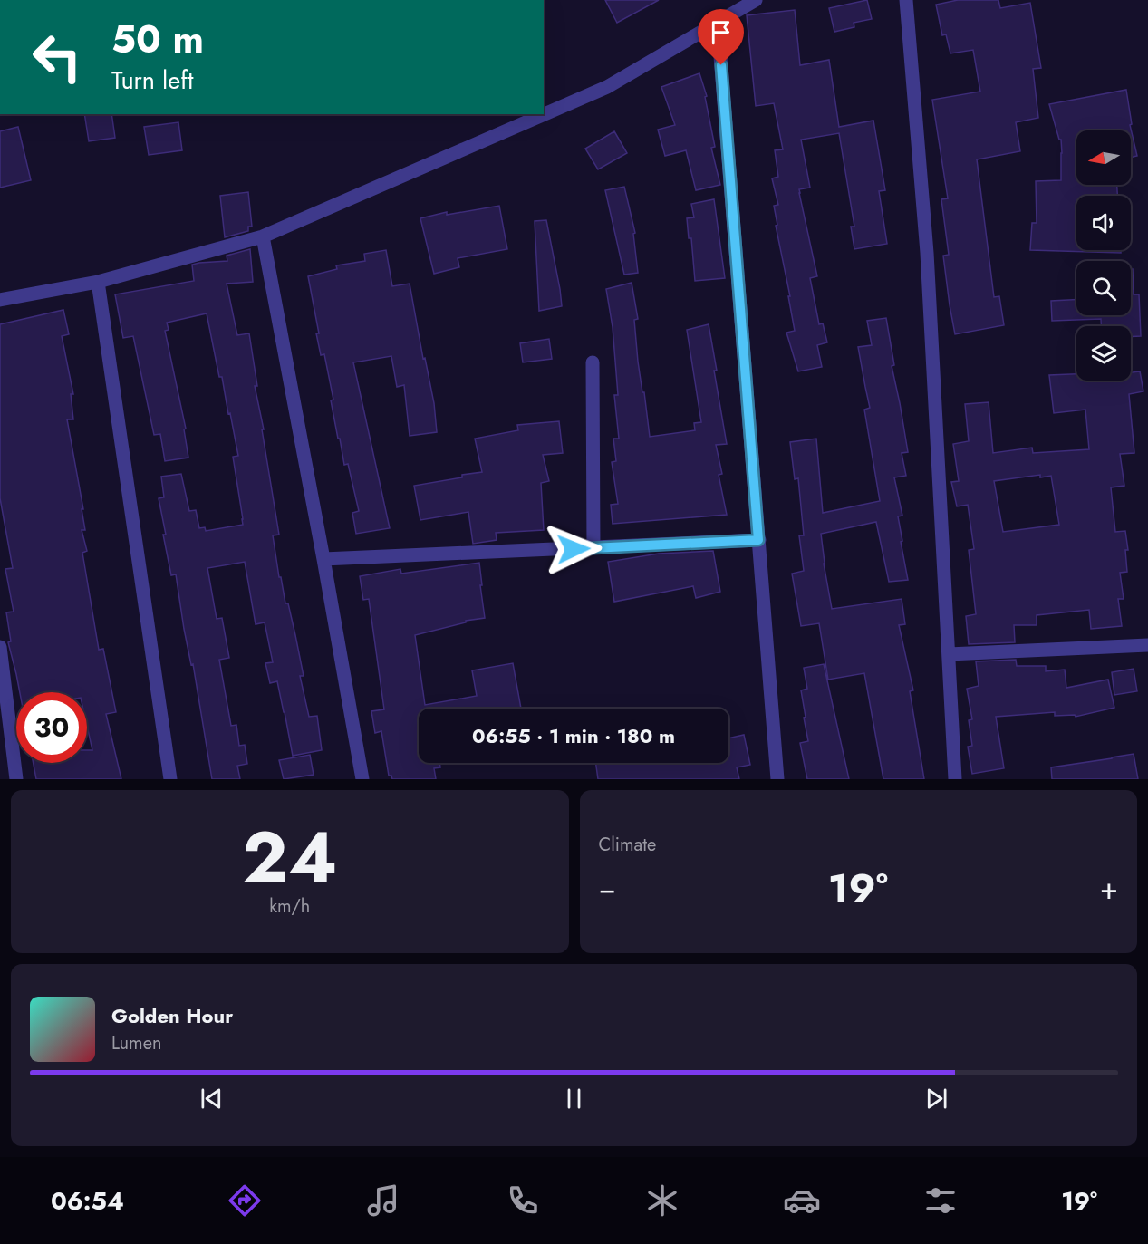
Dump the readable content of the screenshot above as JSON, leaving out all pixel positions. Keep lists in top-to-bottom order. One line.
{"north":"left","page":{"turn":["50 m","Turn left"],"limit":"30","trip":"06:55 · 1 min · 180 m","tile":[["24","km/h"],"Climate"],"heat":["−","19°","+"],"song":["Golden Hour","Lumen"],"tabs":["06:54","19°"]}}
